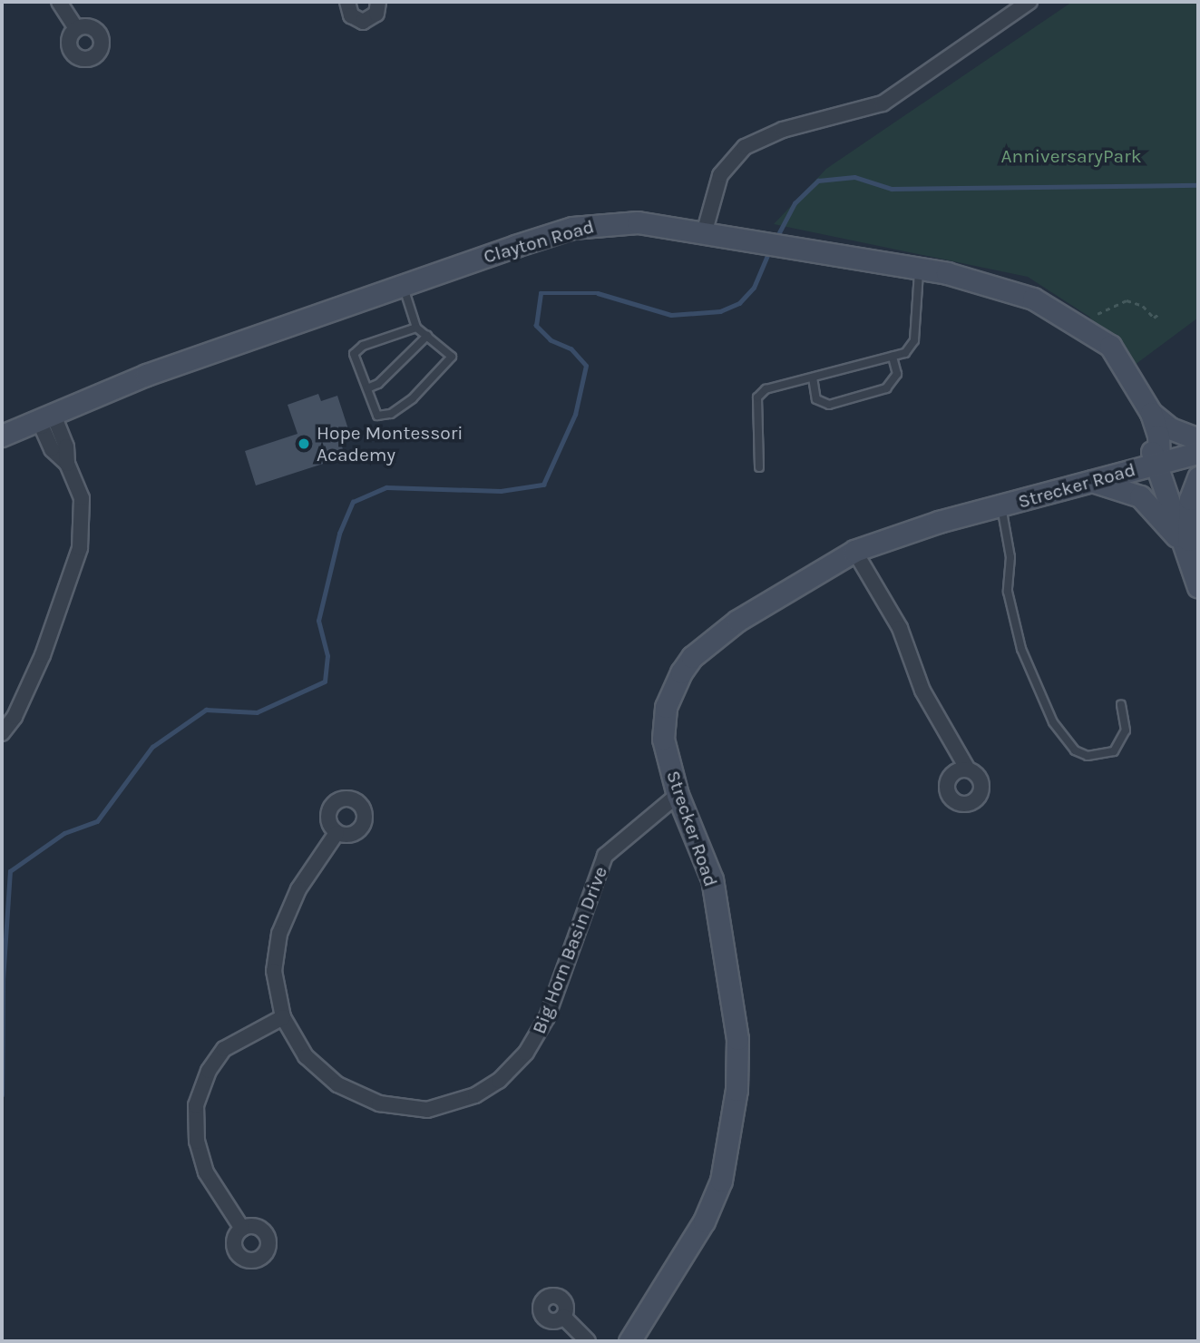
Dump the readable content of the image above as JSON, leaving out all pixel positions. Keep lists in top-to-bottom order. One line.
{"streets":{"main road":["Clayton Road","Strecker Road"],"street":["Big Horn Basin Drive"]},"crossings":[["Clayton Road","Strecker Road"],["Strecker Road","Big Horn Basin Drive"]],"parks":["AnniversaryPark"],"places":["Hope Montessori Academy"]}
